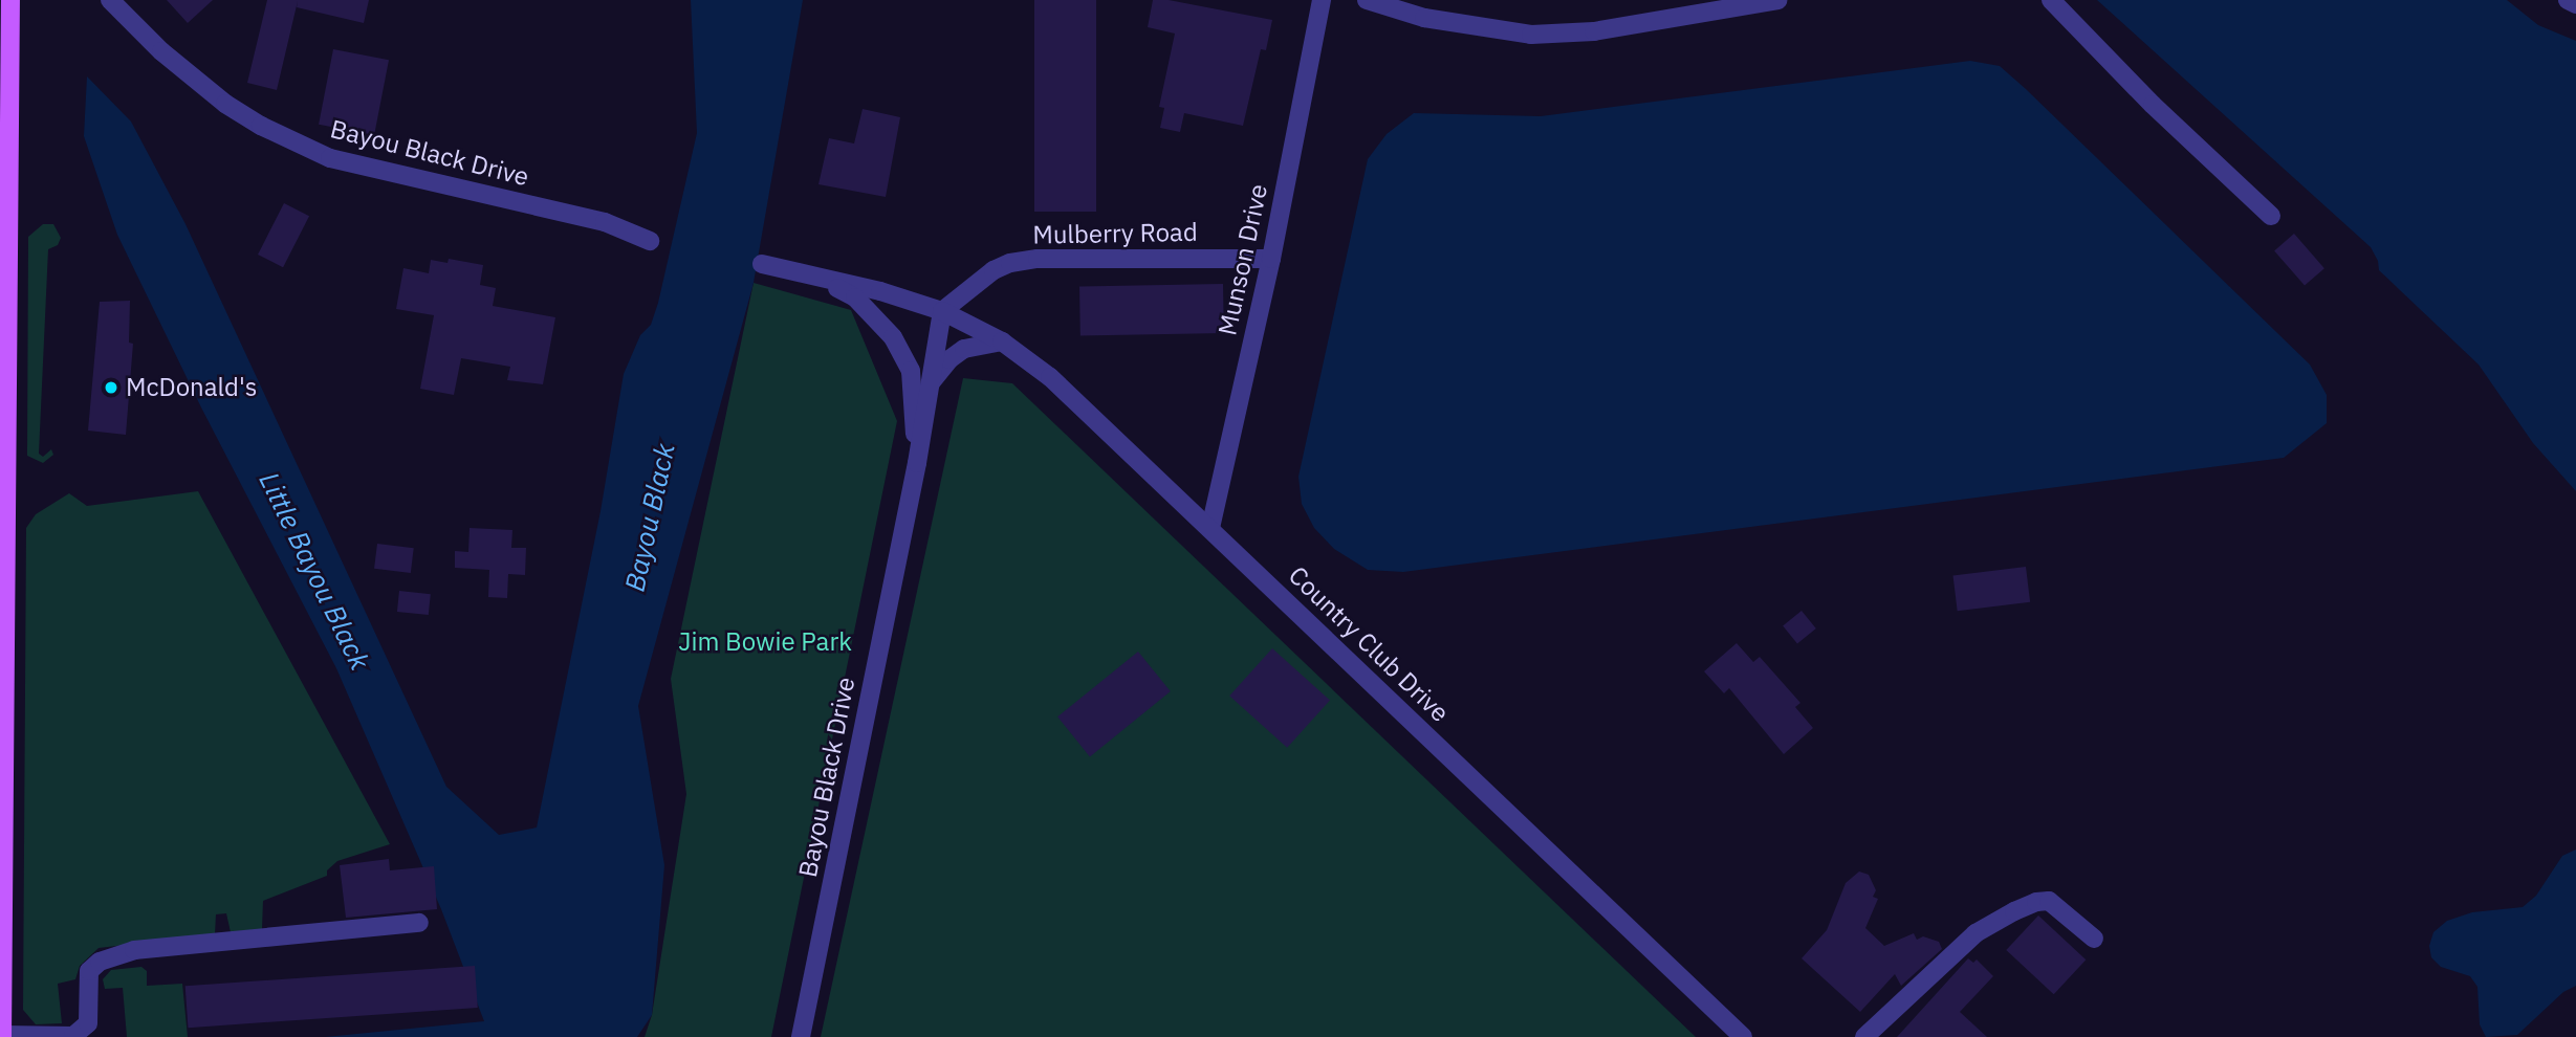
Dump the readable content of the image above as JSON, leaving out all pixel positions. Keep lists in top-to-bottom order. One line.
{"streets":{"street":["Bayou Black Drive","Mulberry Road","Munson Drive","Country Club Drive"]},"crossings":[["Bayou Black Drive","Mulberry Road"],["Bayou Black Drive","Country Club Drive"],["Mulberry Road","Munson Drive"],["Mulberry Road","Country Club Drive"],["Munson Drive","Country Club Drive"]],"water":["Bayou Black","Little Bayou Black"],"parks":["Jim Bowie Park"],"places":["McDonald's"]}
